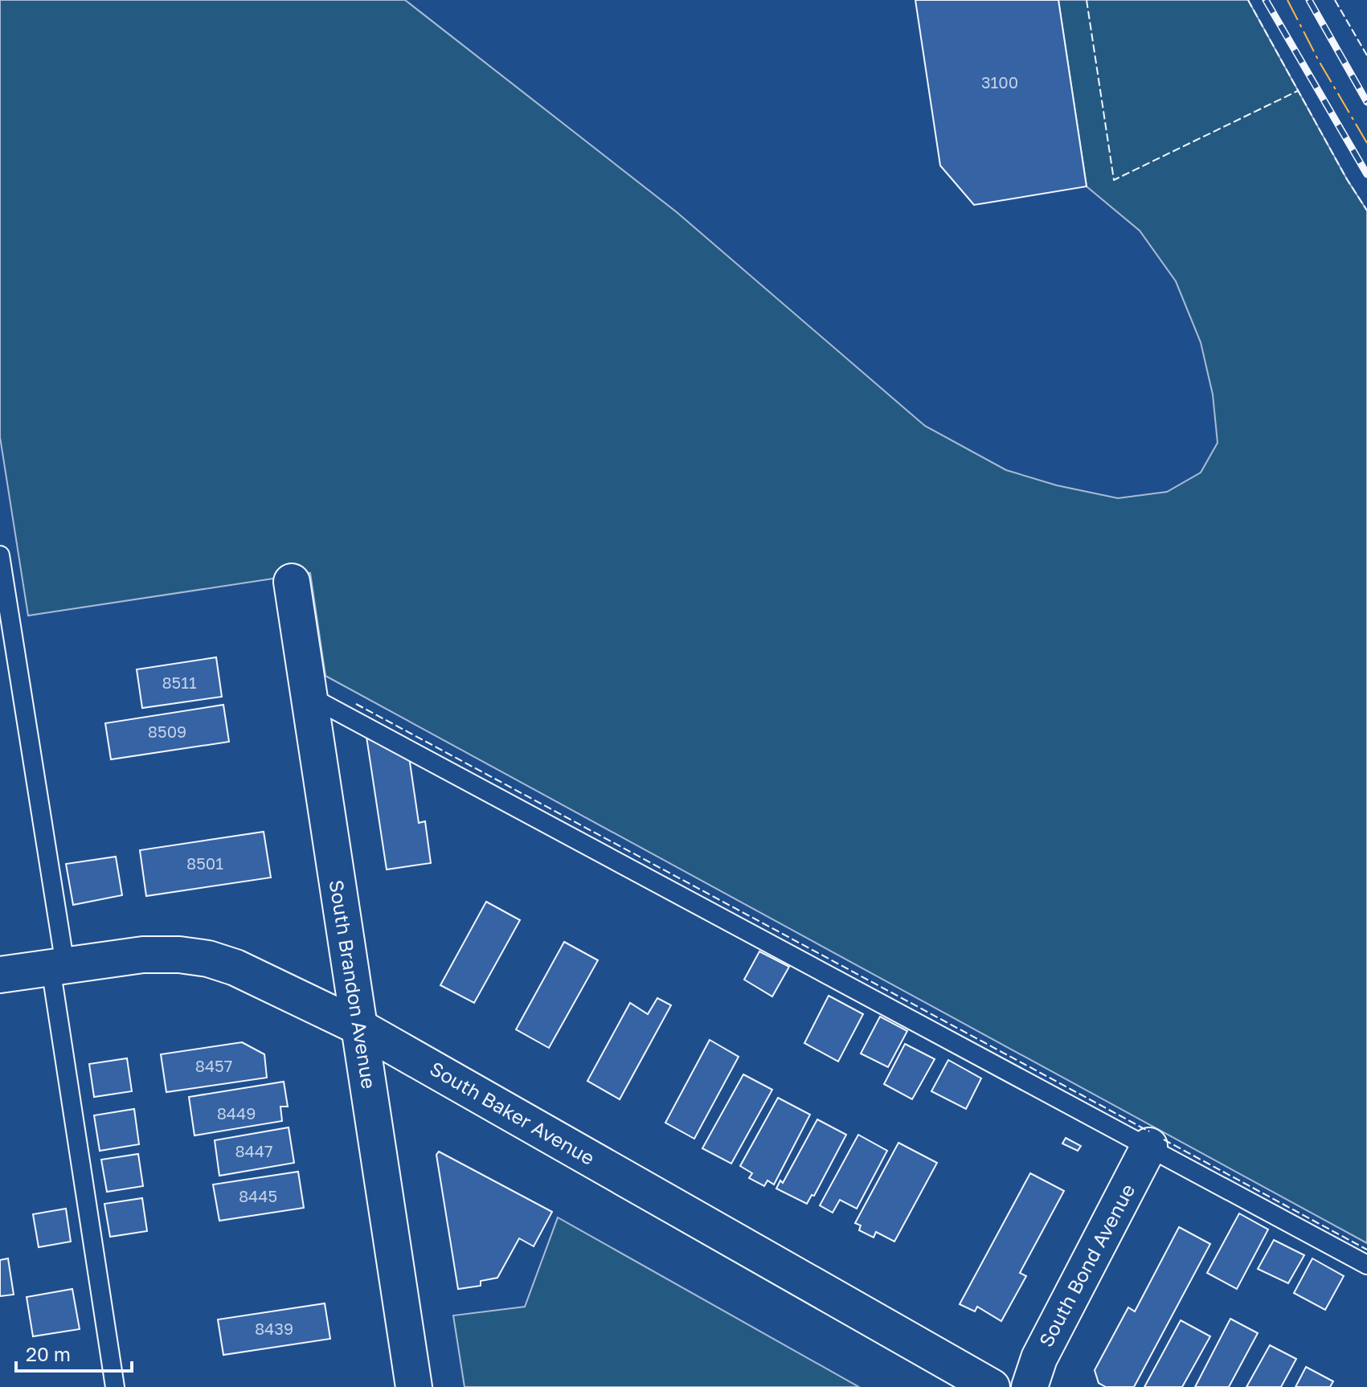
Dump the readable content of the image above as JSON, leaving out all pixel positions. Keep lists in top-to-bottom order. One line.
{"streets":{"street":["South Brandon Avenue","South Baker Avenue","South Bond Avenue"]},"crossings":[["South Brandon Avenue","South Baker Avenue"]],"house_numbers":["3100","8511","8509","8501","8457","8449","8447","8445","8439"],"scale_bar":"20 m"}
